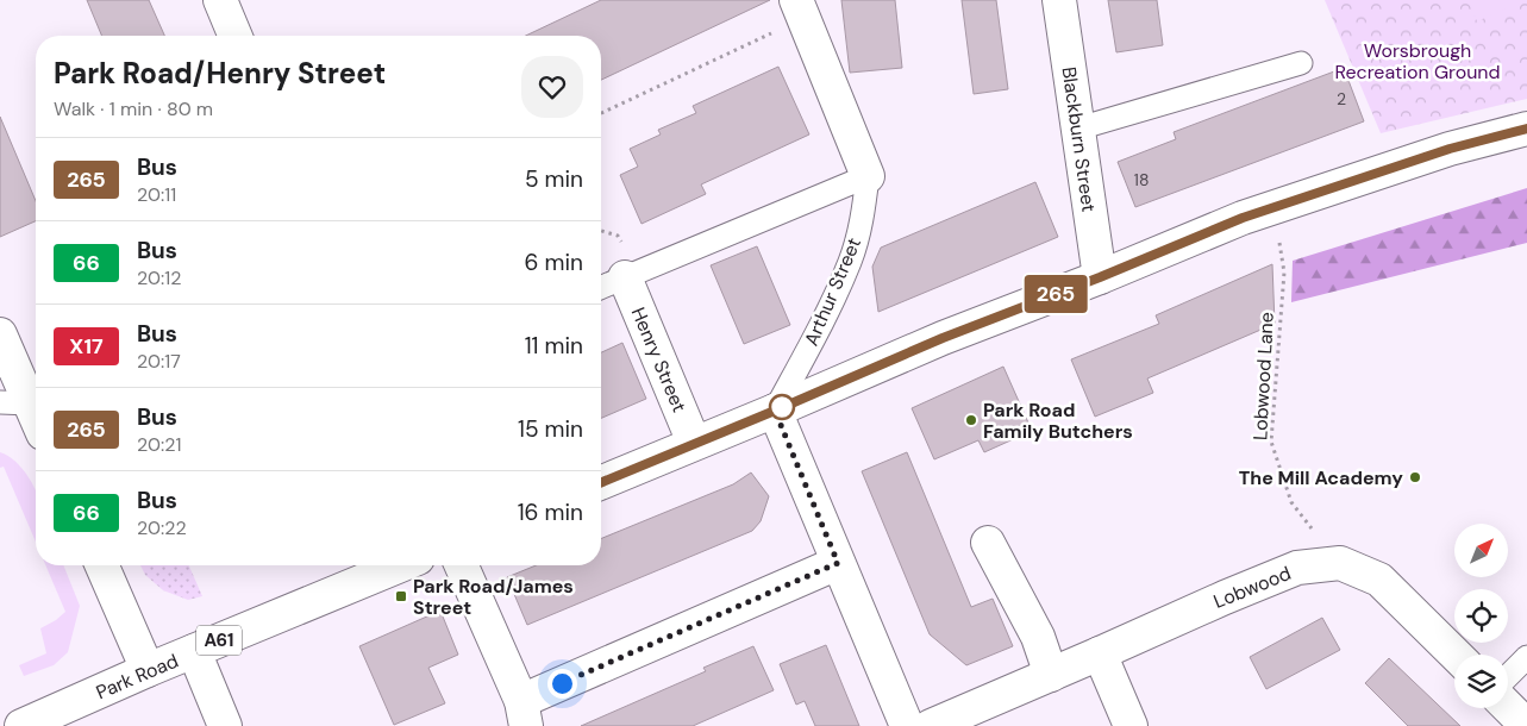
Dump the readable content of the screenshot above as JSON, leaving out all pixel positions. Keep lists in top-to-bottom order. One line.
{"streets":{"main road":["Blackburn Street","Arthur Street","Henry Street","Lobwood","A61","Park Road"],"path":["Lobwood Lane"]},"crossings":[["Lobwood Lane","Lobwood"]],"parks":["Worsbrough Recreation Ground"],"places":{"other":["Park Road Family Butchers","The Mill Academy"],"transit":["Park Road/James Street"]},"lines":["bus line 265"],"house_numbers":["2","18"],"north":"top right","page":{"on_map":"265","heading":["Park Road/Henry Street","Walk · 1 min · 80 m"],"list":[{"mark":"265","name":"Bus","note":"20:11","value":"5 min"},{"mark":"66","name":"Bus","note":"20:12","value":"6 min"},{"mark":"X17","name":"Bus","note":"20:17","value":"11 min"},{"mark":"265","name":"Bus","note":"20:21","value":"15 min"},{"mark":"66","name":"Bus","note":"20:22","value":"16 min"}]}}
